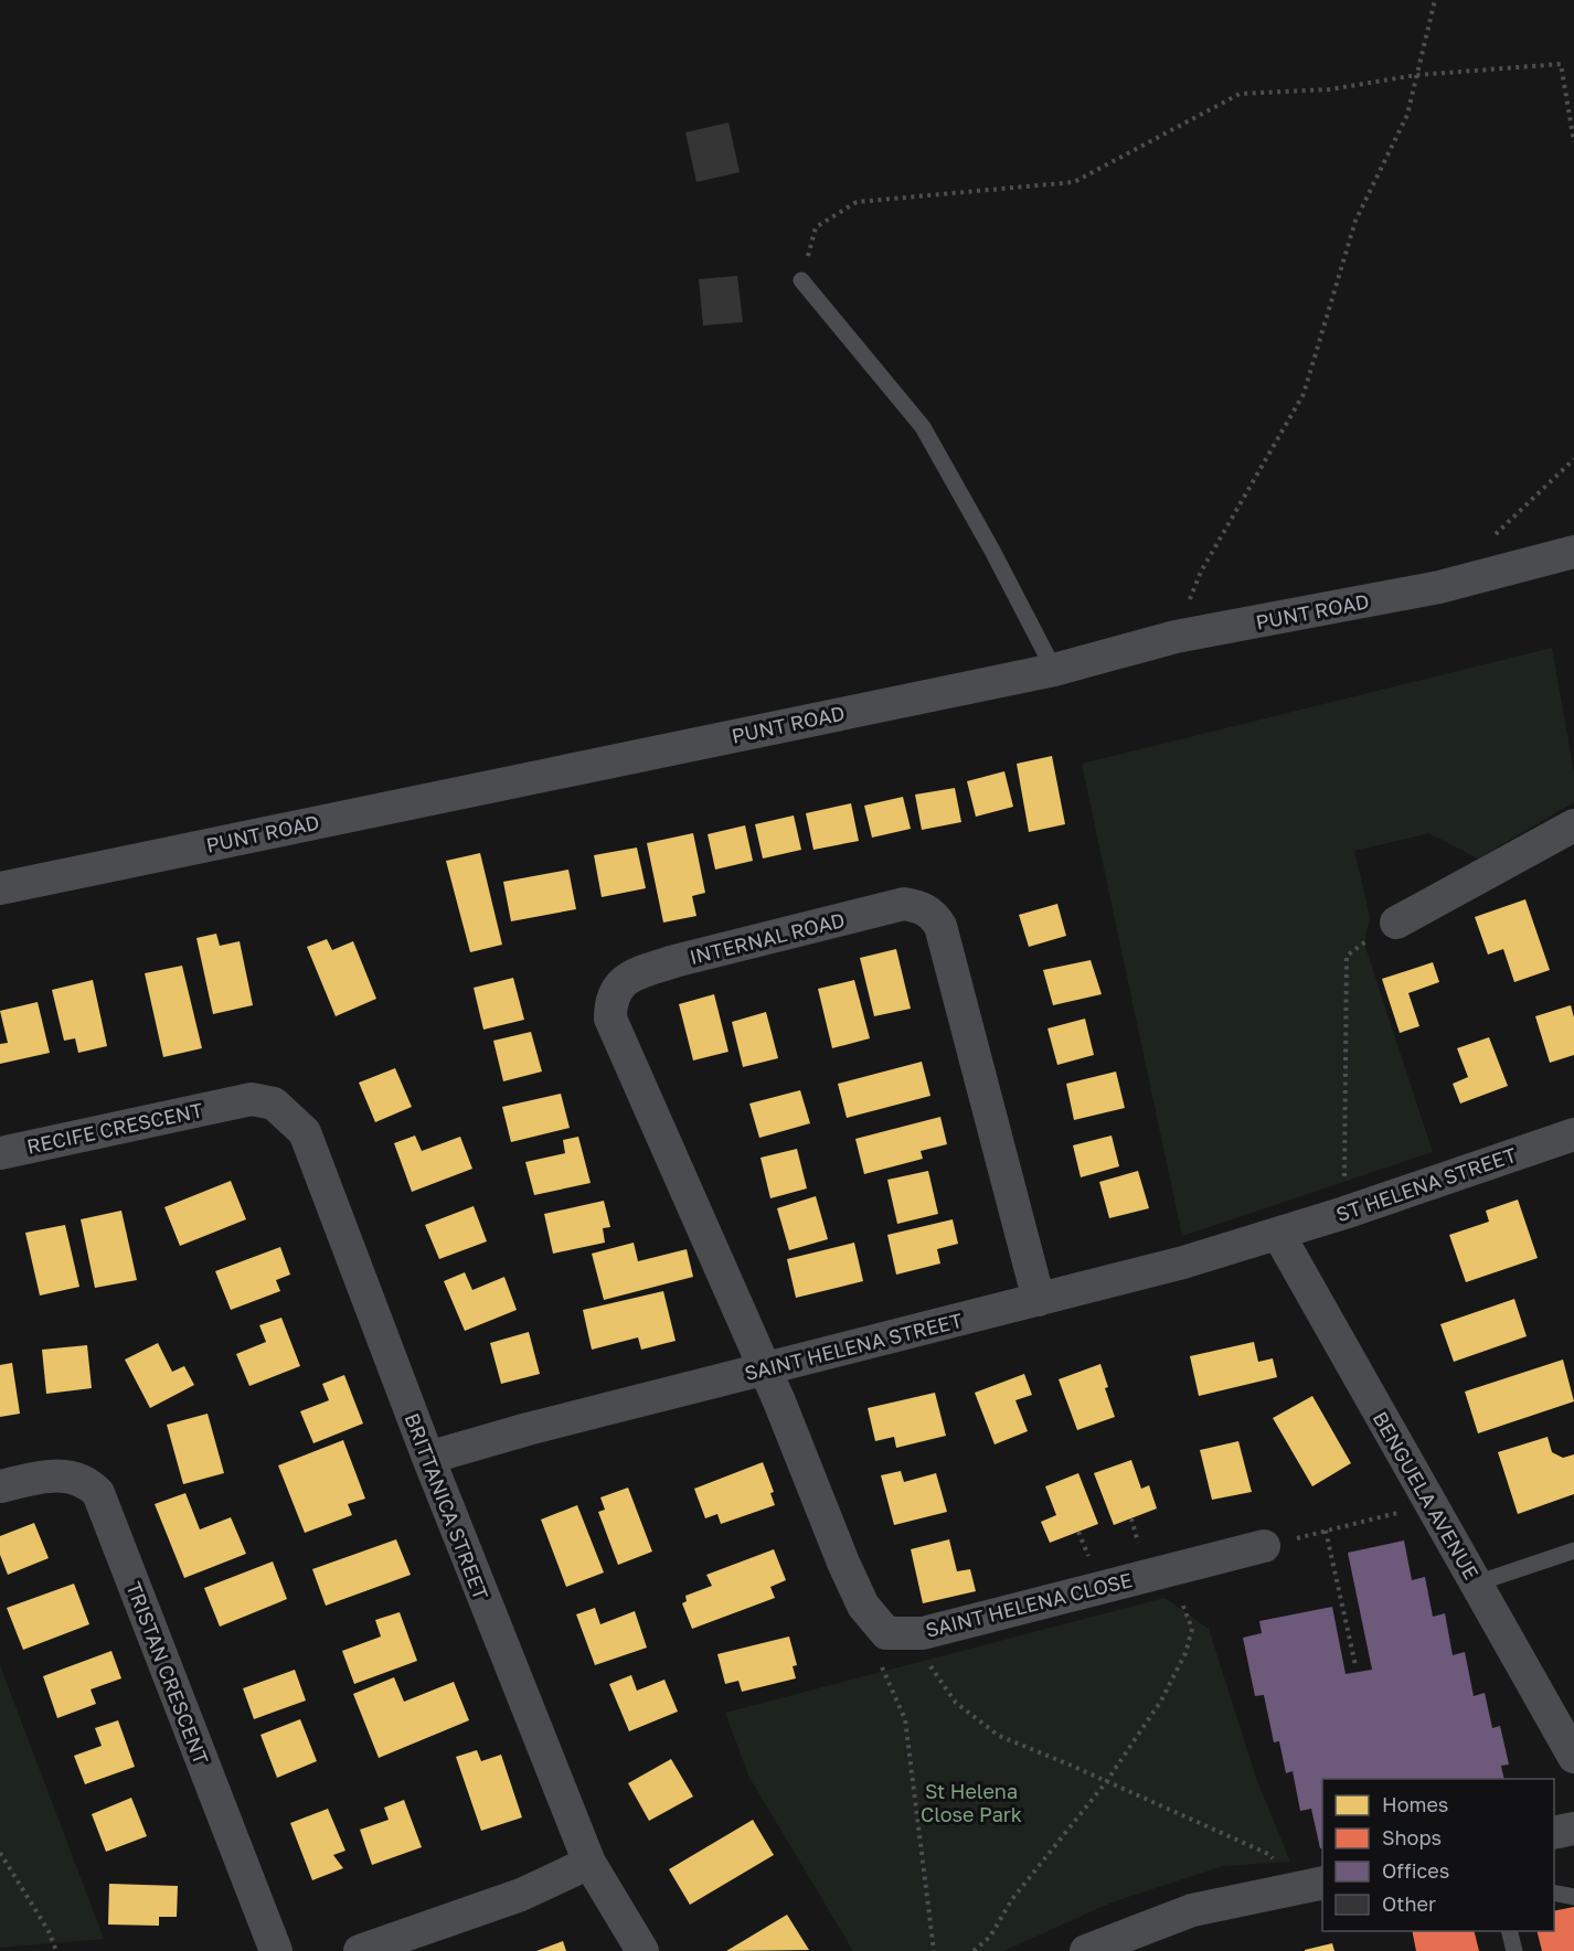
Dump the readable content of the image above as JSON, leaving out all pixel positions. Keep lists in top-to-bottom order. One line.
{"streets":{"street":["PUNT ROAD","INTERNAL ROAD","RECIFE CRESCENT","ST HELENA STREET","SAINT HELENA STREET","BENGUELA AVENUE","BRITTANICA STREET","SAINT HELENA CLOSE","TRISTAN CRESCENT"]},"crossings":[["INTERNAL ROAD","SAINT HELENA STREET"],["RECIFE CRESCENT","BRITTANICA STREET"],["ST HELENA STREET","SAINT HELENA STREET"],["ST HELENA STREET","BENGUELA AVENUE"],["SAINT HELENA STREET","BENGUELA AVENUE"],["SAINT HELENA STREET","BRITTANICA STREET"]],"parks":["St Helena Close Park"],"legend":["Homes","Shops","Offices","Other"]}
